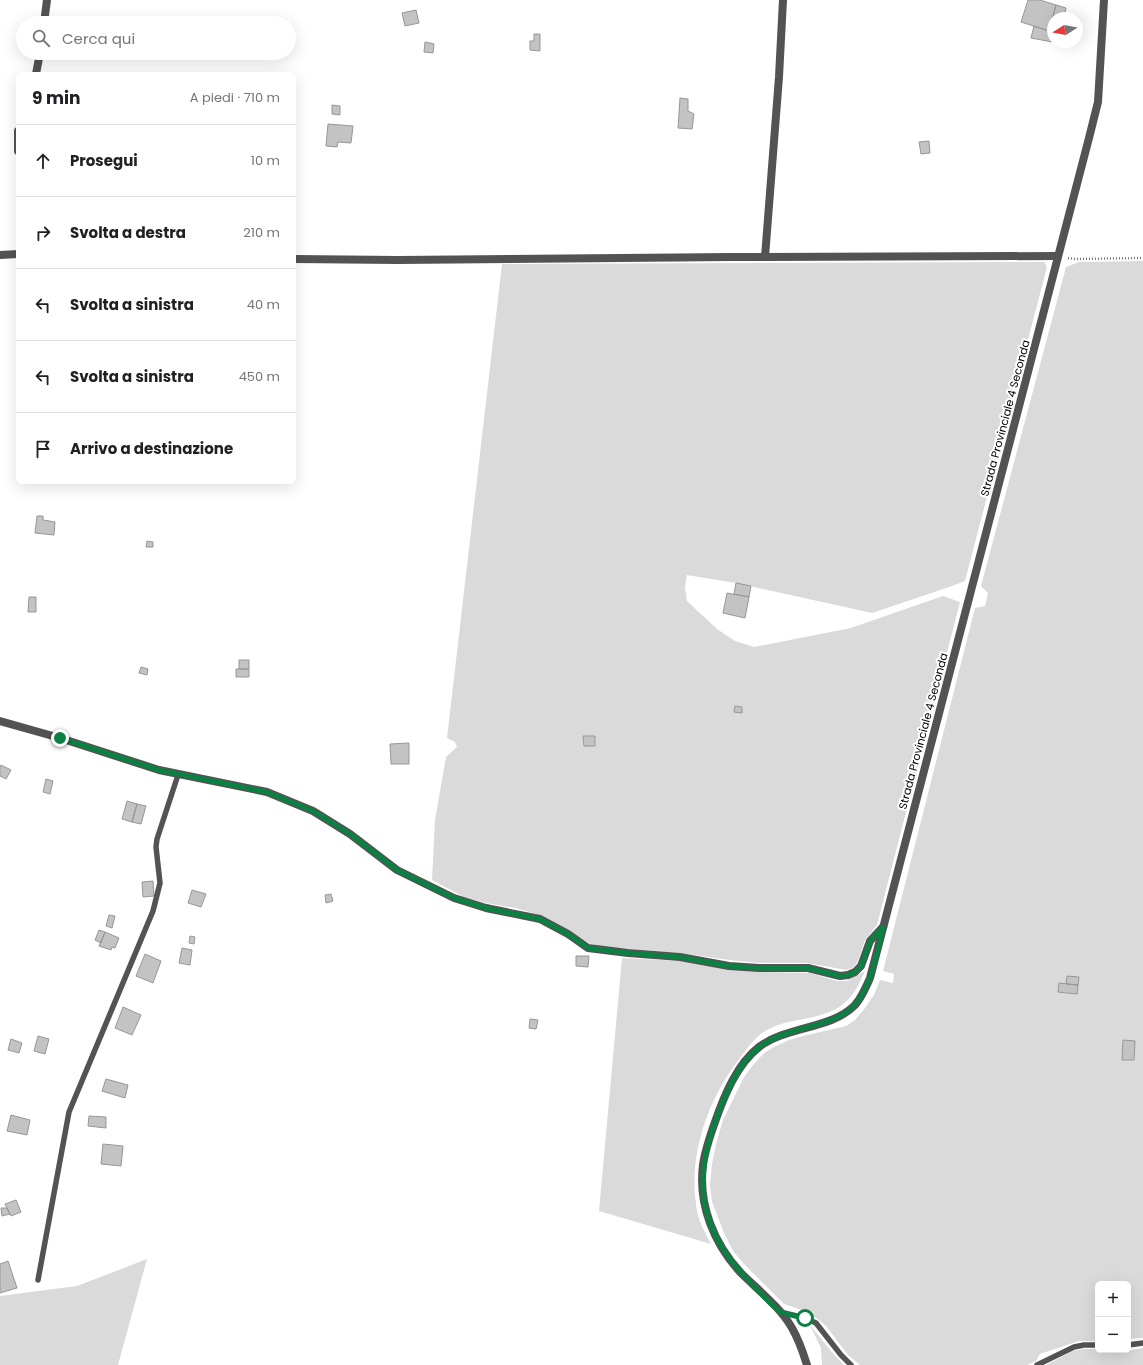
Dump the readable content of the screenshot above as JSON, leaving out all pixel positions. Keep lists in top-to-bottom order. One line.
{"streets":{"street":["Strada Provinciale 4 Seconda"]},"north":"left","page":{"search":"Cerca qui","heading":["9 min","A piedi · 710 m"],"list":[["Prosegui","10 m"],["Svolta a destra","210 m"],["Svolta a sinistra","40 m"],["Svolta a sinistra","450 m"],"Arrivo a destinazione"],"map_buttons":["+","−"]}}
